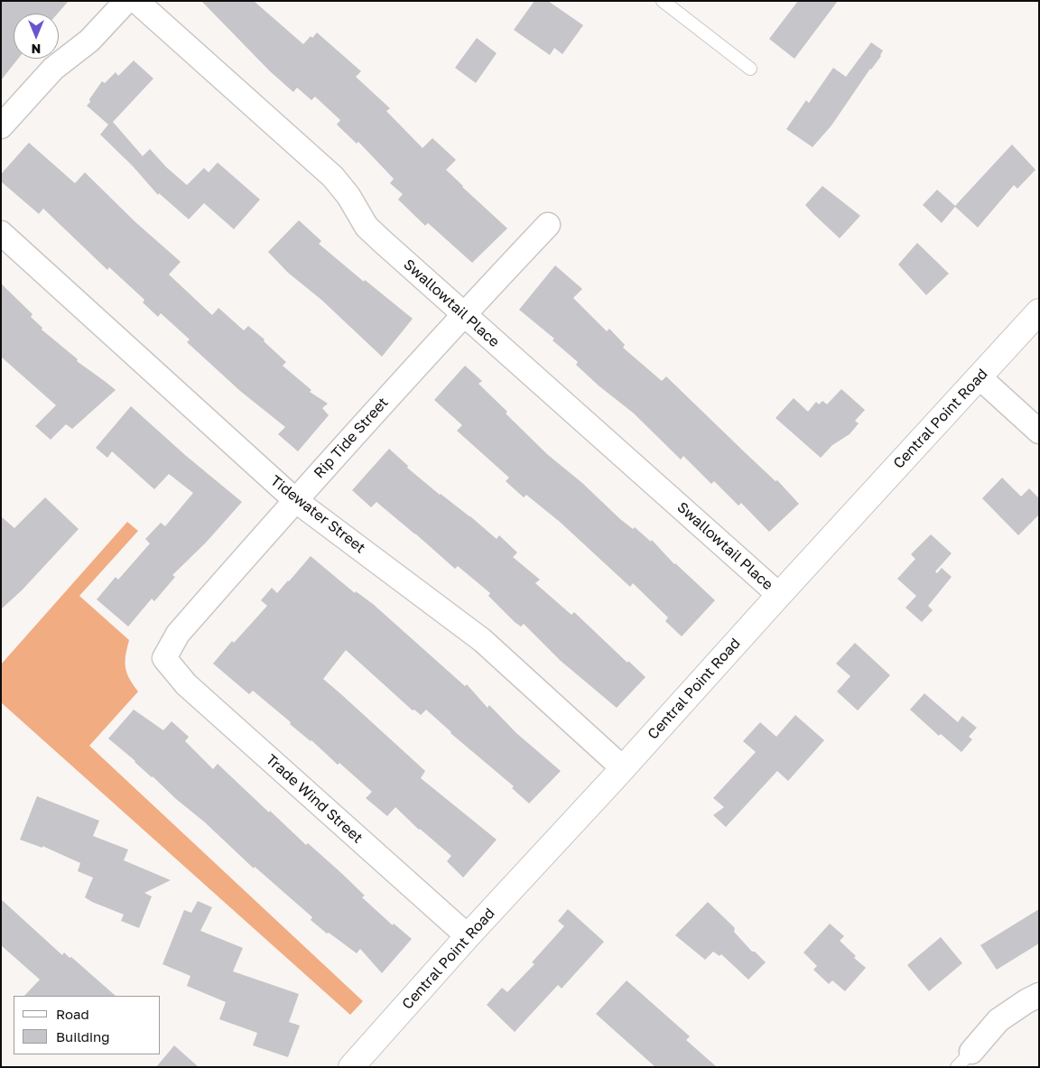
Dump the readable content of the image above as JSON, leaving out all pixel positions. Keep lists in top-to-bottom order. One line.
{"streets":{"street":["Swallowtail Place","Central Point Road","Rip Tide Street","Tidewater Street","Trade Wind Street"]},"crossings":[["Swallowtail Place","Central Point Road"],["Swallowtail Place","Rip Tide Street"],["Central Point Road","Tidewater Street"],["Central Point Road","Trade Wind Street"],["Rip Tide Street","Tidewater Street"],["Rip Tide Street","Trade Wind Street"]],"legend":["Road","Building"],"north":"bottom"}
